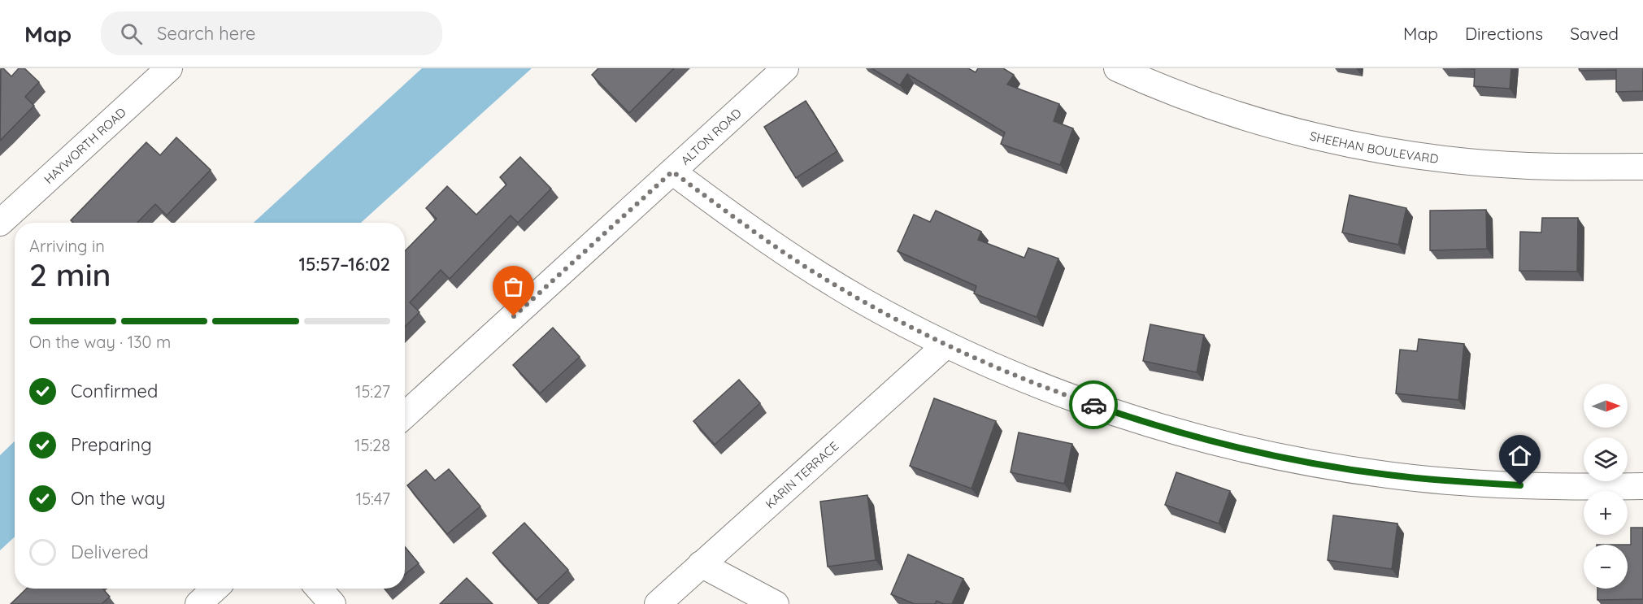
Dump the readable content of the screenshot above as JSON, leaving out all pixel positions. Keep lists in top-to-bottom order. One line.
{"streets":{"street":["ALTON ROAD","HAYWORTH ROAD","SHEEHAN BOULEVARD","KARIN TERRACE"]},"north":"right","page":{"header":"Map","search":"Search here","nav":["Map","Directions","Saved"],"heading":["2 min","Arriving in","15:57–16:02"],"bar":"On the way · 130 m","list":[["Confirmed","15:27"],["Preparing","15:28"],["On the way","15:47"],"Delivered"],"map_buttons":["+","−"]}}
